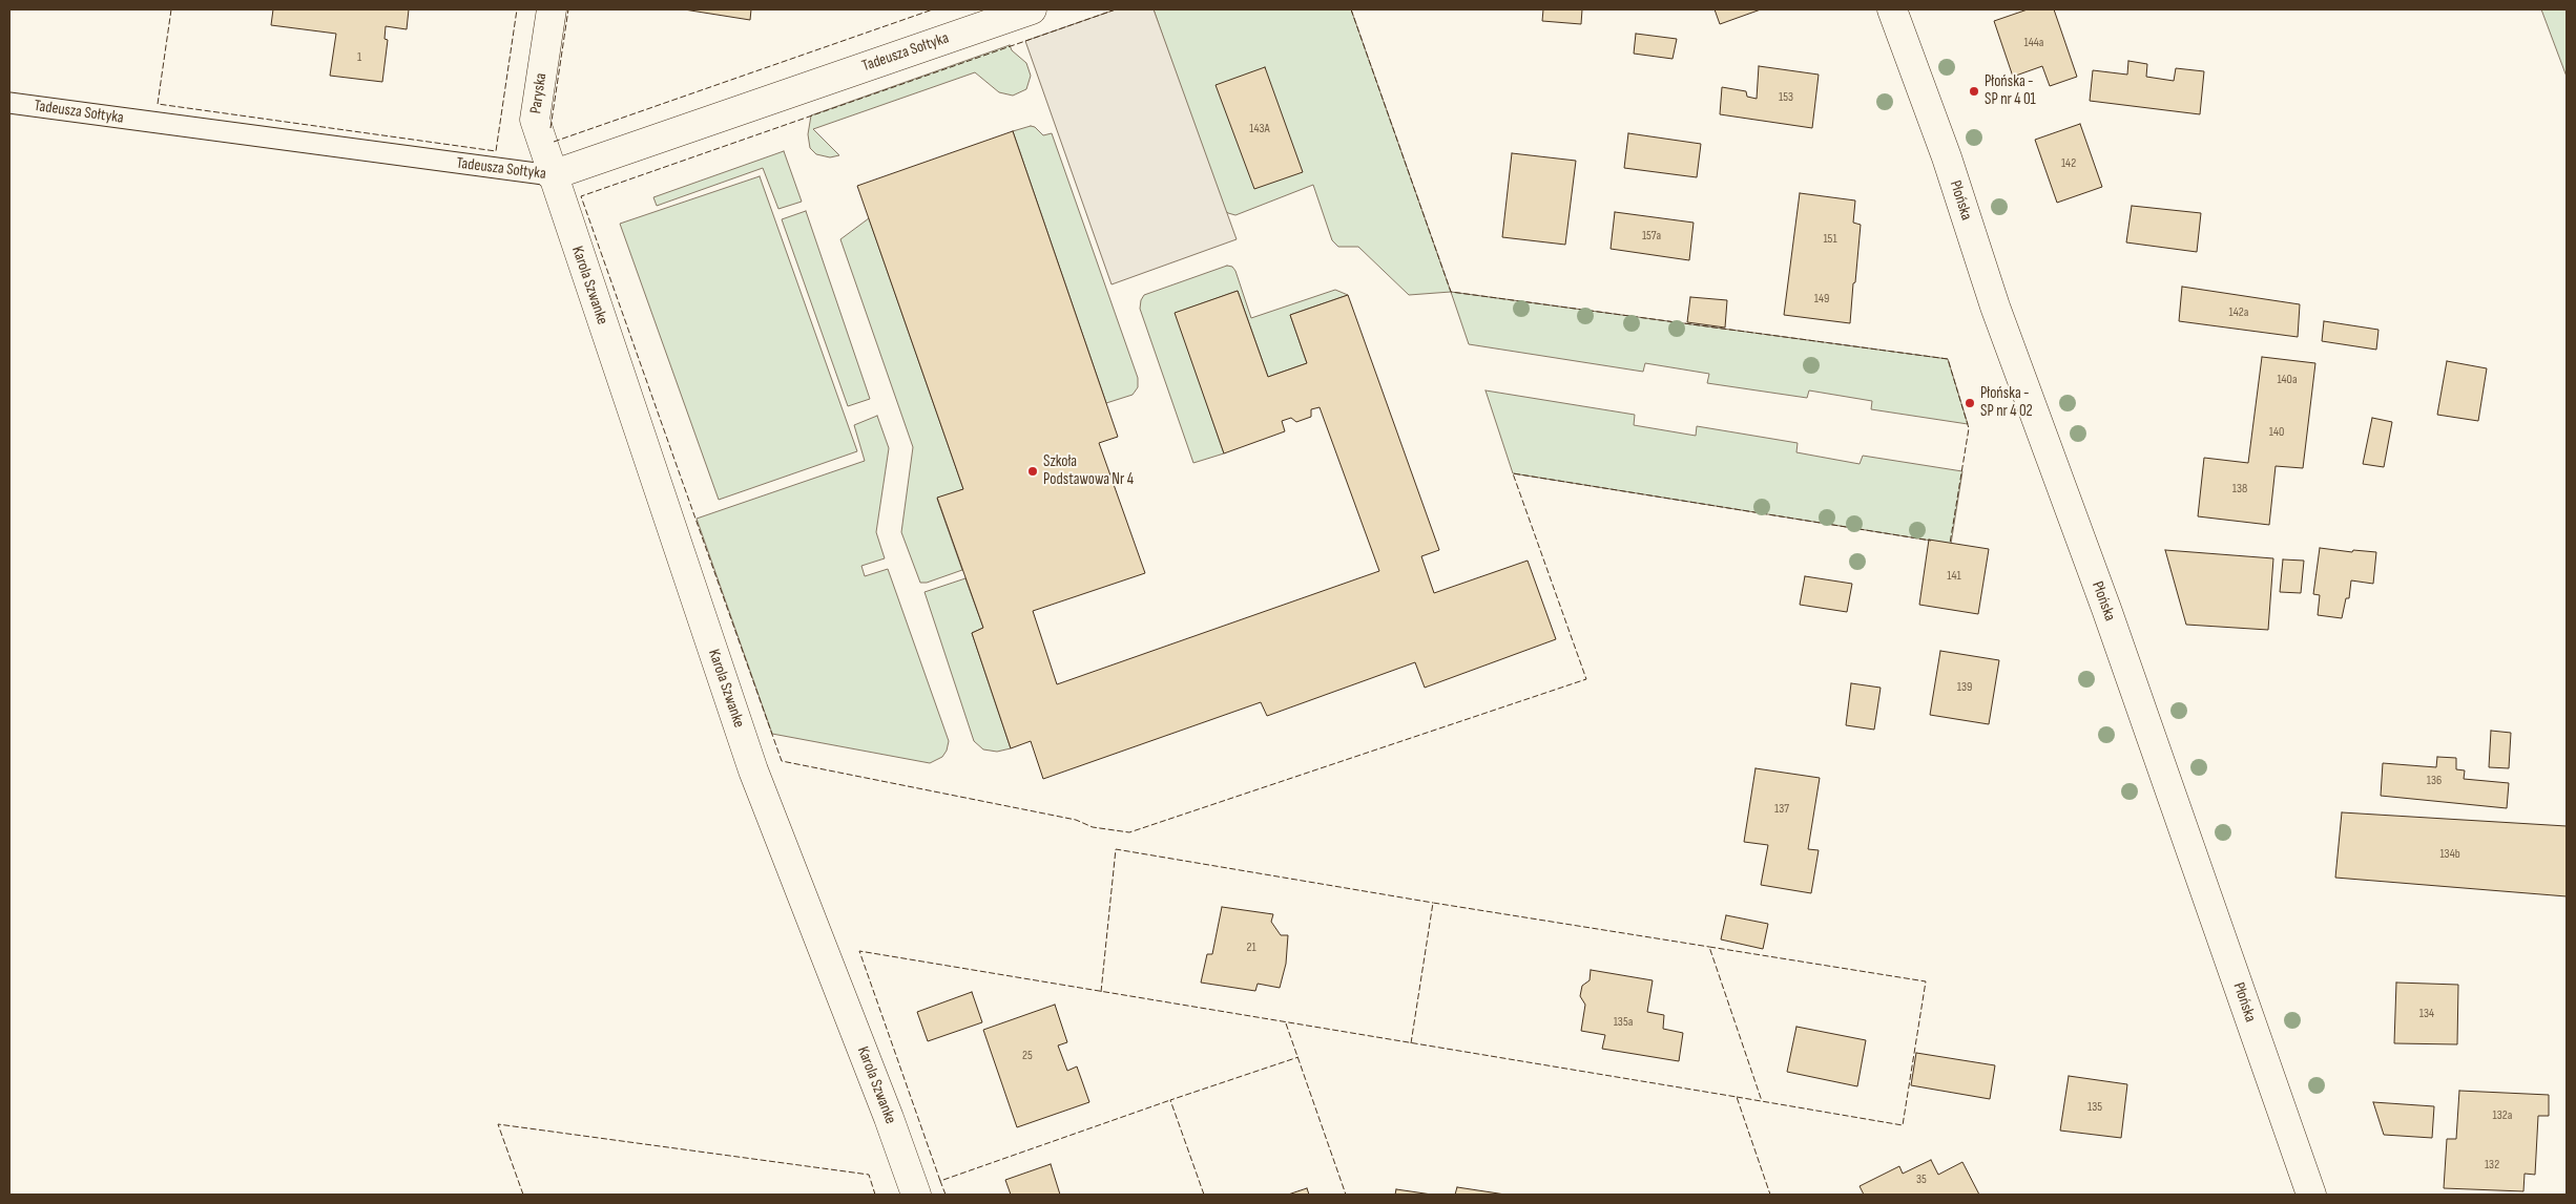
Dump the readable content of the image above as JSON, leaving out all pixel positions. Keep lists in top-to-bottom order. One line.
{"streets":{"street":["Tadeusza Sołtyka","Paryska","Płońska","Karola Szwanke"]},"crossings":[["Tadeusza Sołtyka","Paryska"],["Tadeusza Sołtyka","Karola Szwanke"],["Paryska","Karola Szwanke"]],"places":["Płońska - SP nr 4 01","Płońska - SP nr 4 02","Szkoła Podstawowa Nr 4"],"house_numbers":["144a","1","153","143A","142","157a","151","149","142a","140a","140","138","141","139","136","137","134b","21","134","135a","25","135","132a","132","35"]}
